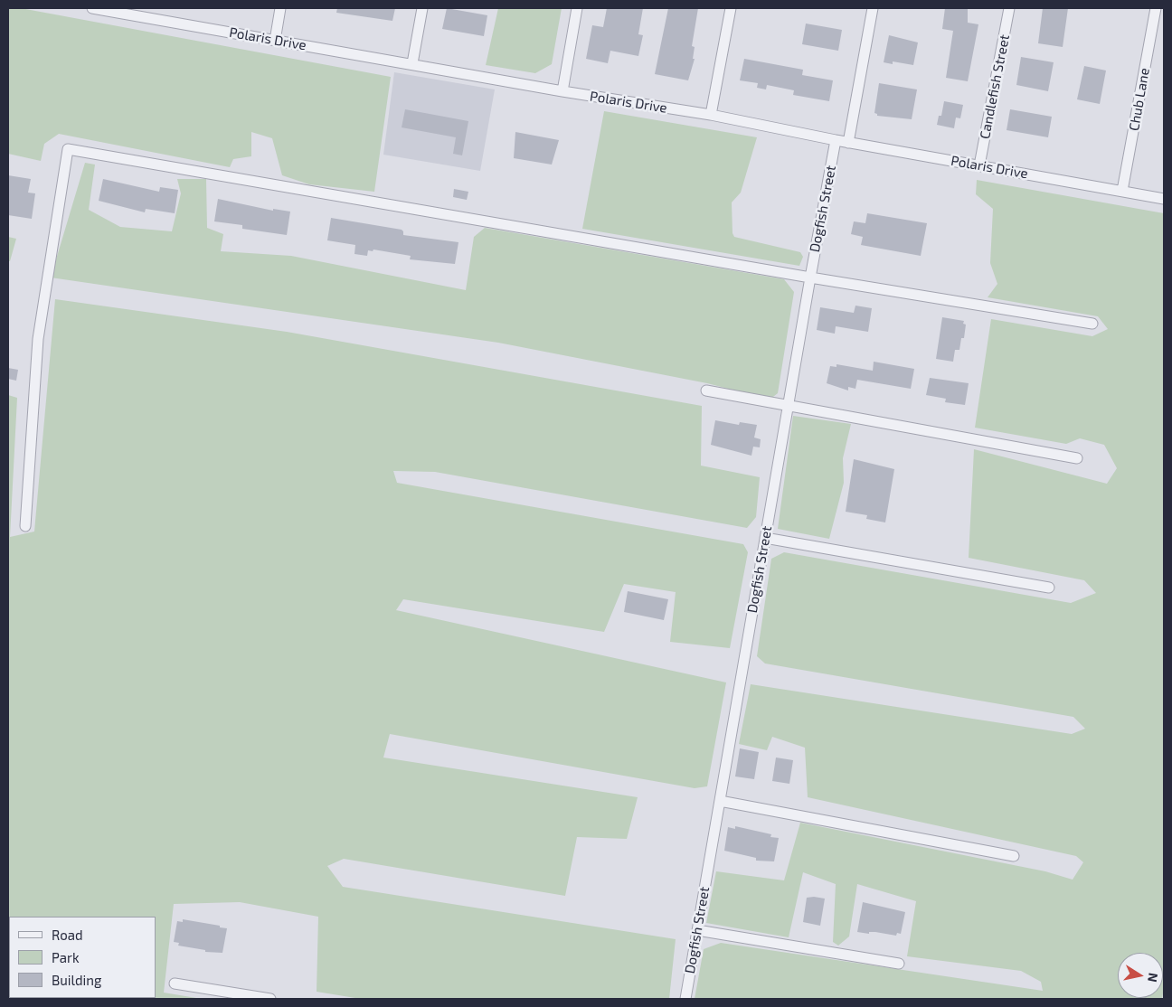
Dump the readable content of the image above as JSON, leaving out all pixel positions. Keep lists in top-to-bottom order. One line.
{"streets":{"street":["Polaris Drive","Candlefish Street","Chub Lane","Dogfish Street"]},"crossings":[["Polaris Drive","Candlefish Street"],["Polaris Drive","Chub Lane"],["Polaris Drive","Dogfish Street"]],"legend":["Road","Park","Building"],"north":"right"}
